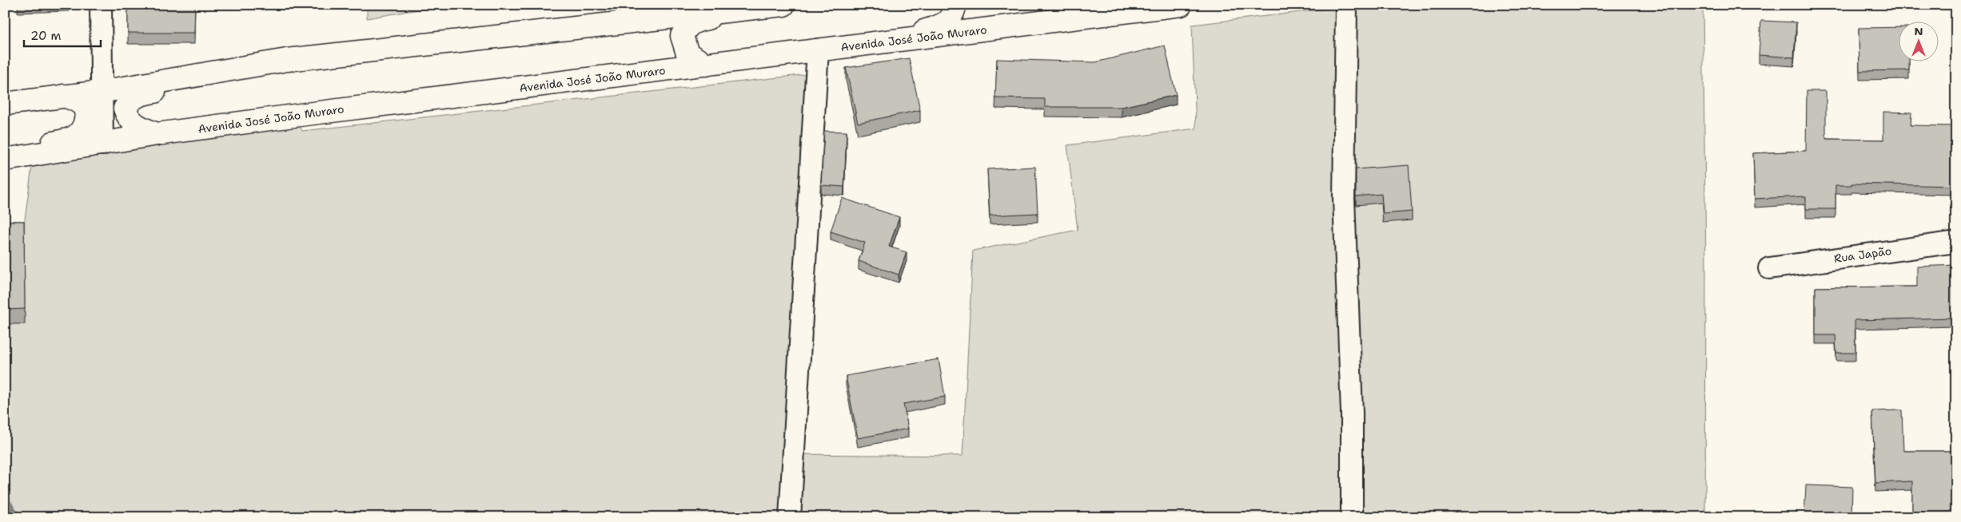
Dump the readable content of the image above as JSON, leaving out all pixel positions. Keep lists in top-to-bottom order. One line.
{"streets":{"main road":["Avenida José João Muraro"],"street":["Rua Japão"]},"scale_bar":"20 m","north":"top"}
